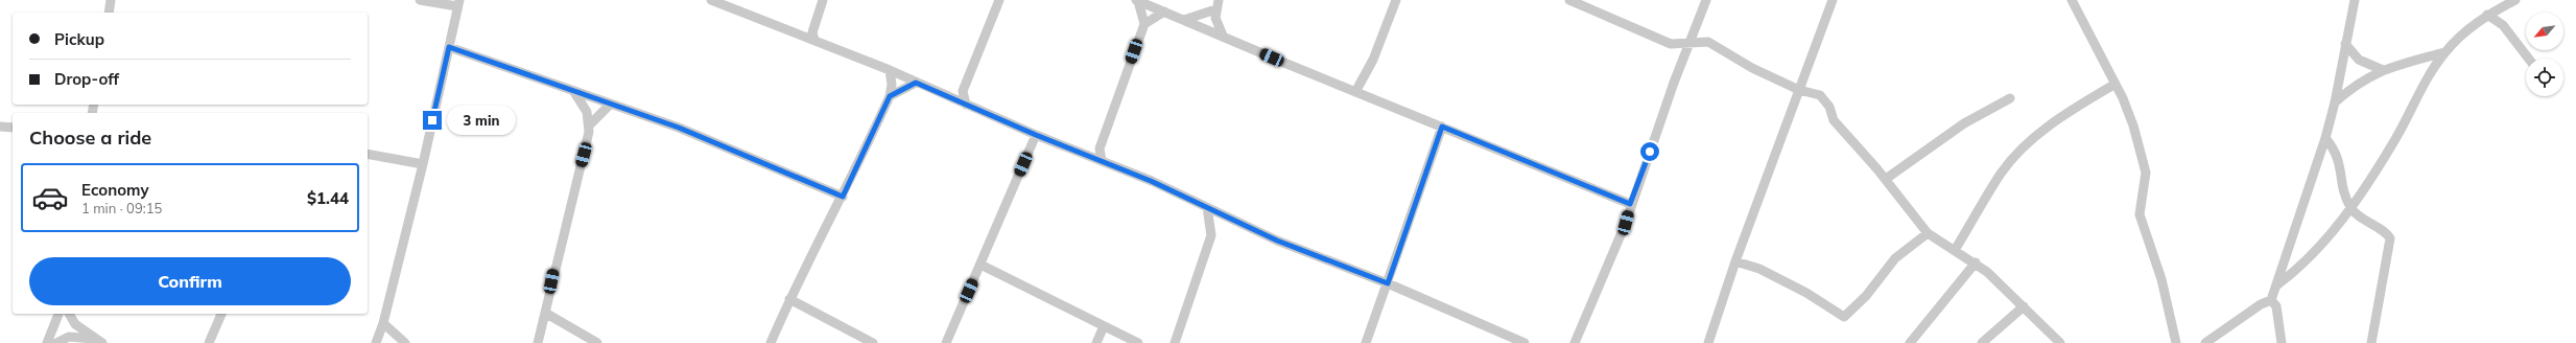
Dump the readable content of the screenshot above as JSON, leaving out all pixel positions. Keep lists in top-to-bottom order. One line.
{"north":"bottom left","page":{"banner":["Pickup","Drop-off"],"bubble":"3 min","heading":"Choose a ride","list":[{"name":"Economy","note":"1 min · 09:15","value":"$1.44"}],"buttons":"Confirm"}}
